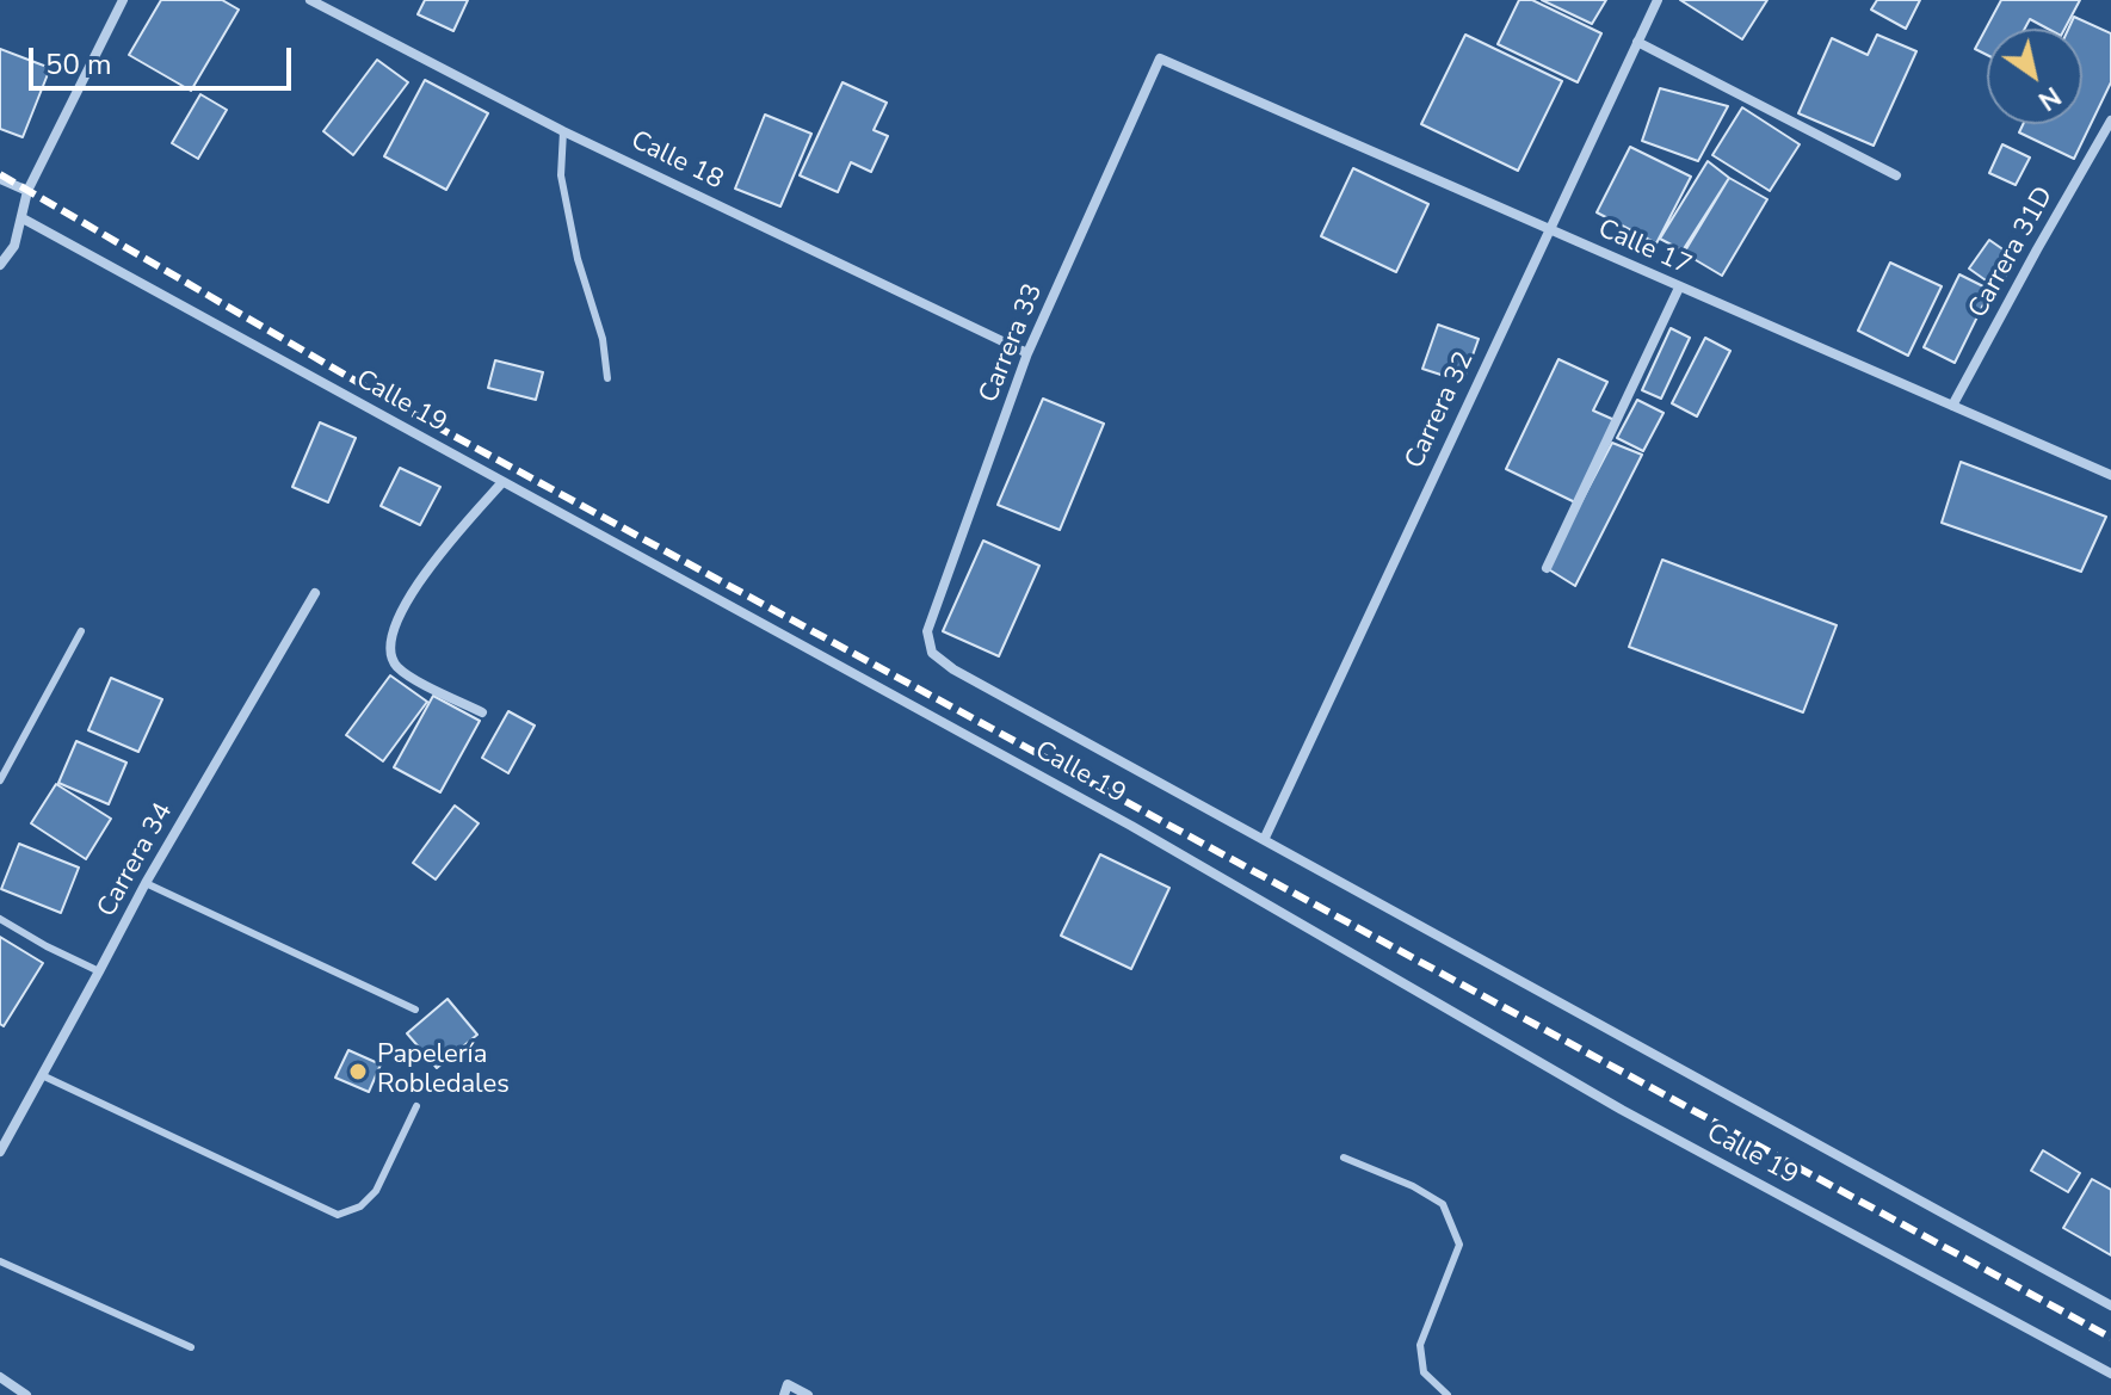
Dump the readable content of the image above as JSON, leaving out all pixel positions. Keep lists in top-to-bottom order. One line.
{"streets":{"street":["Calle 18","Calle 17","Carrera 31D","Carrera 33","Calle 19","Carrera 32","Carrera 34"]},"crossings":[["Calle 18","Carrera 33"],["Calle 17","Carrera 31D"],["Calle 17","Carrera 33"],["Calle 17","Carrera 32"],["Carrera 33","Calle 19"],["Calle 19","Carrera 32"]],"places":["Papelería Robledales"],"scale_bar":"50 m","north":"bottom right"}
